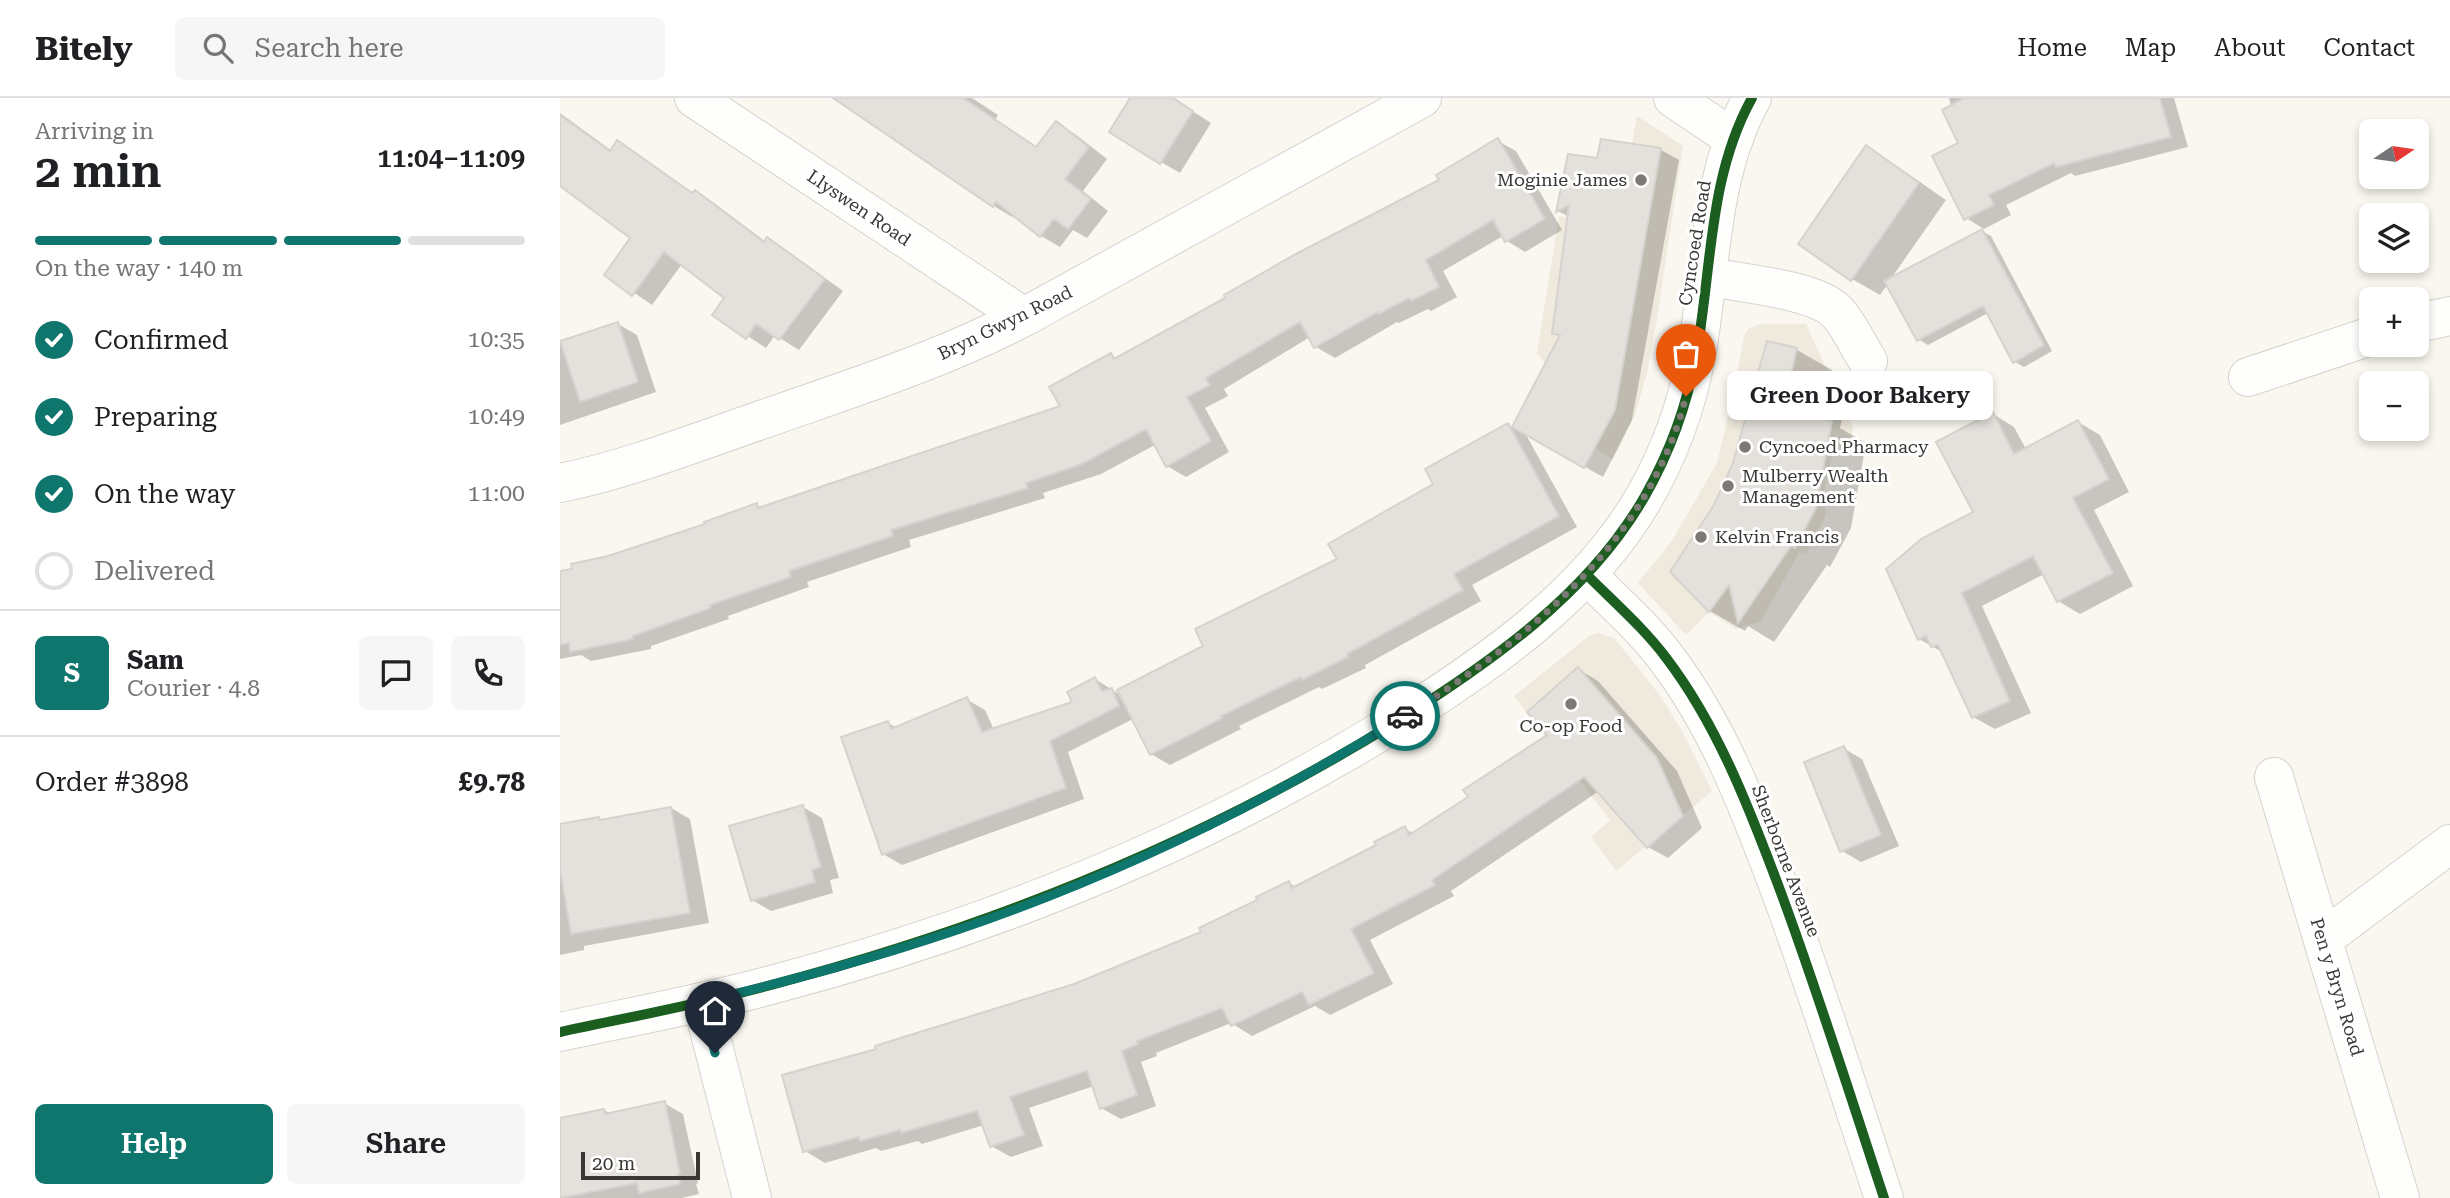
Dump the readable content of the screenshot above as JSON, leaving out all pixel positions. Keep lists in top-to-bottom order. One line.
{"streets":{"street":["Llyswen Road","Cyncoed Road","Bryn Gwyn Road","Sherborne Avenue","Pen y Bryn Road"]},"crossings":[["Llyswen Road","Bryn Gwyn Road"],["Cyncoed Road","Sherborne Avenue"]],"places":["Moginie James","Green Door Bakery","Cyncoed Pharmacy","Mulberry Wealth Management","Kelvin Francis","Co-op Food"],"scale_bar":"20 m","north":"right","page":{"header":"Bitely","search":"Search here","nav":["Home","Map","About","Contact"],"heading":["2 min","Arriving in","11:04–11:09"],"panel":["Sam","Courier · 4.8","Order #3898","£9.78"],"map_buttons":["+","−"],"bar":"On the way · 140 m","list":[["Confirmed","10:35"],["Preparing","10:49"],["On the way","11:00"],"Delivered"],"bubble":"Green Door Bakery","round":"S","buttons":["Help","Share"],"scale":"20 m"}}
